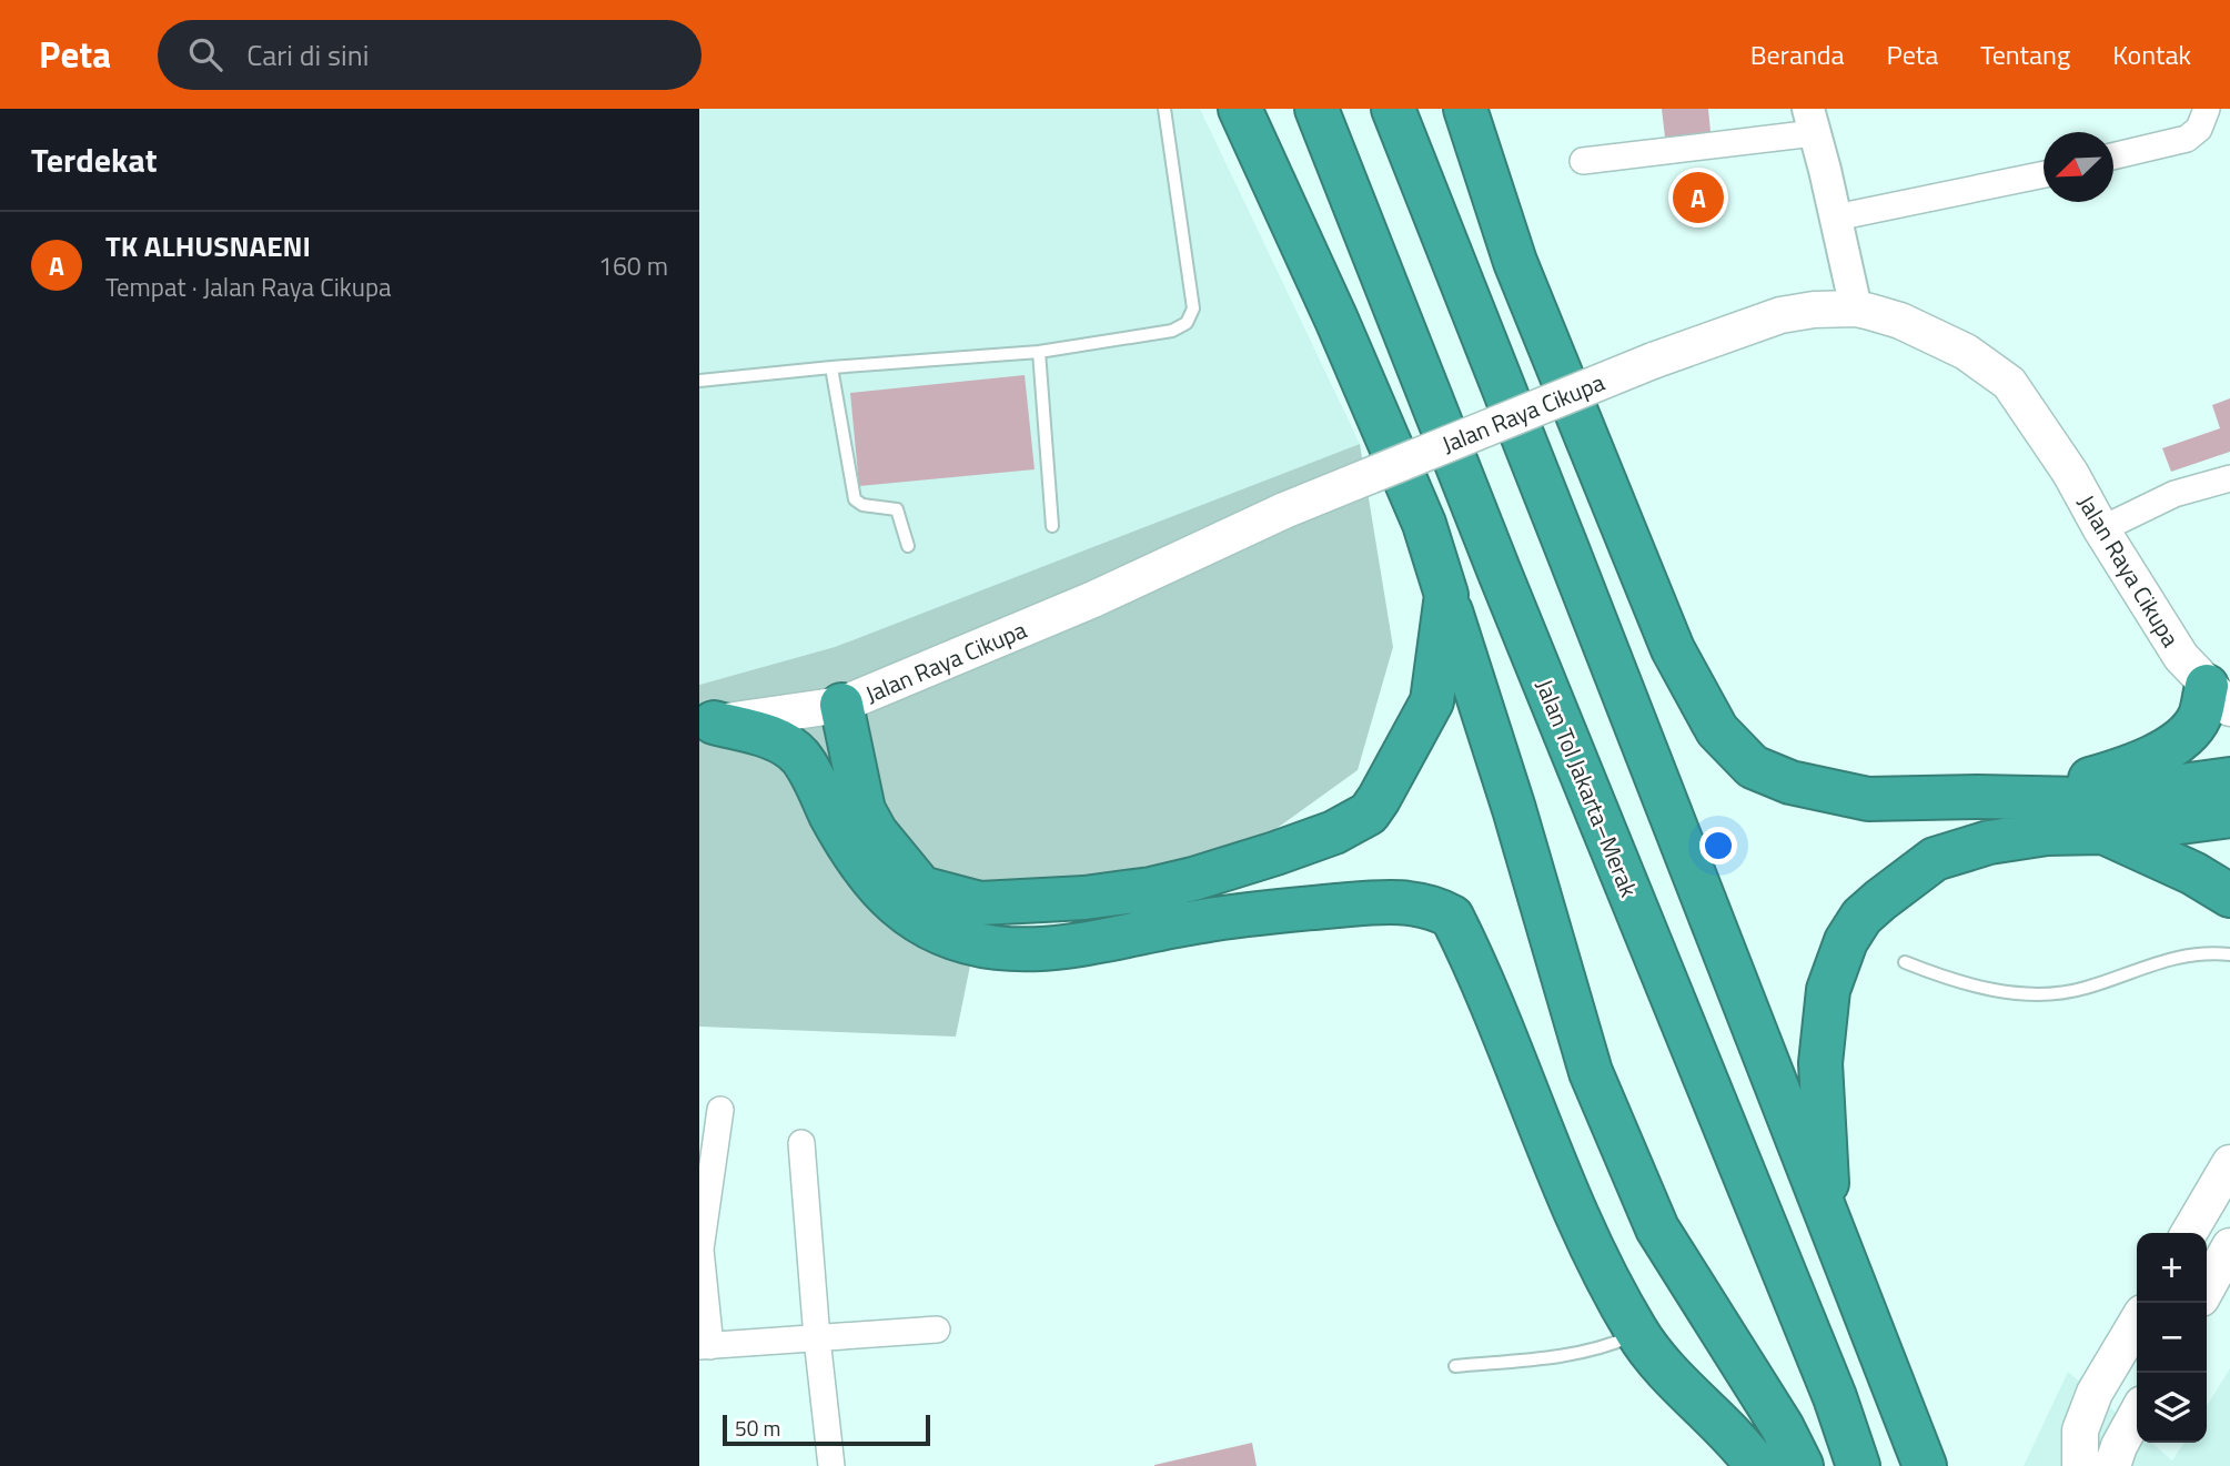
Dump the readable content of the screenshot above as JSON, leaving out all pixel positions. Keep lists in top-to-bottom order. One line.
{"streets":{"highway":["Jalan Tol Jakarta–Merak"],"main road":["Jalan Raya Cikupa"]},"scale_bar":"50 m","north":"bottom left","page":{"header":"Peta","search":"Cari di sini","nav":["Beranda","Peta","Tentang","Kontak"],"heading":"Terdekat","pins":"A","list":[{"mark":"A","name":"TK ALHUSNAENI","note":"Tempat · Jalan Raya Cikupa","value":"160 m"}],"map_buttons":["+","−"],"scale":"50 m"}}
